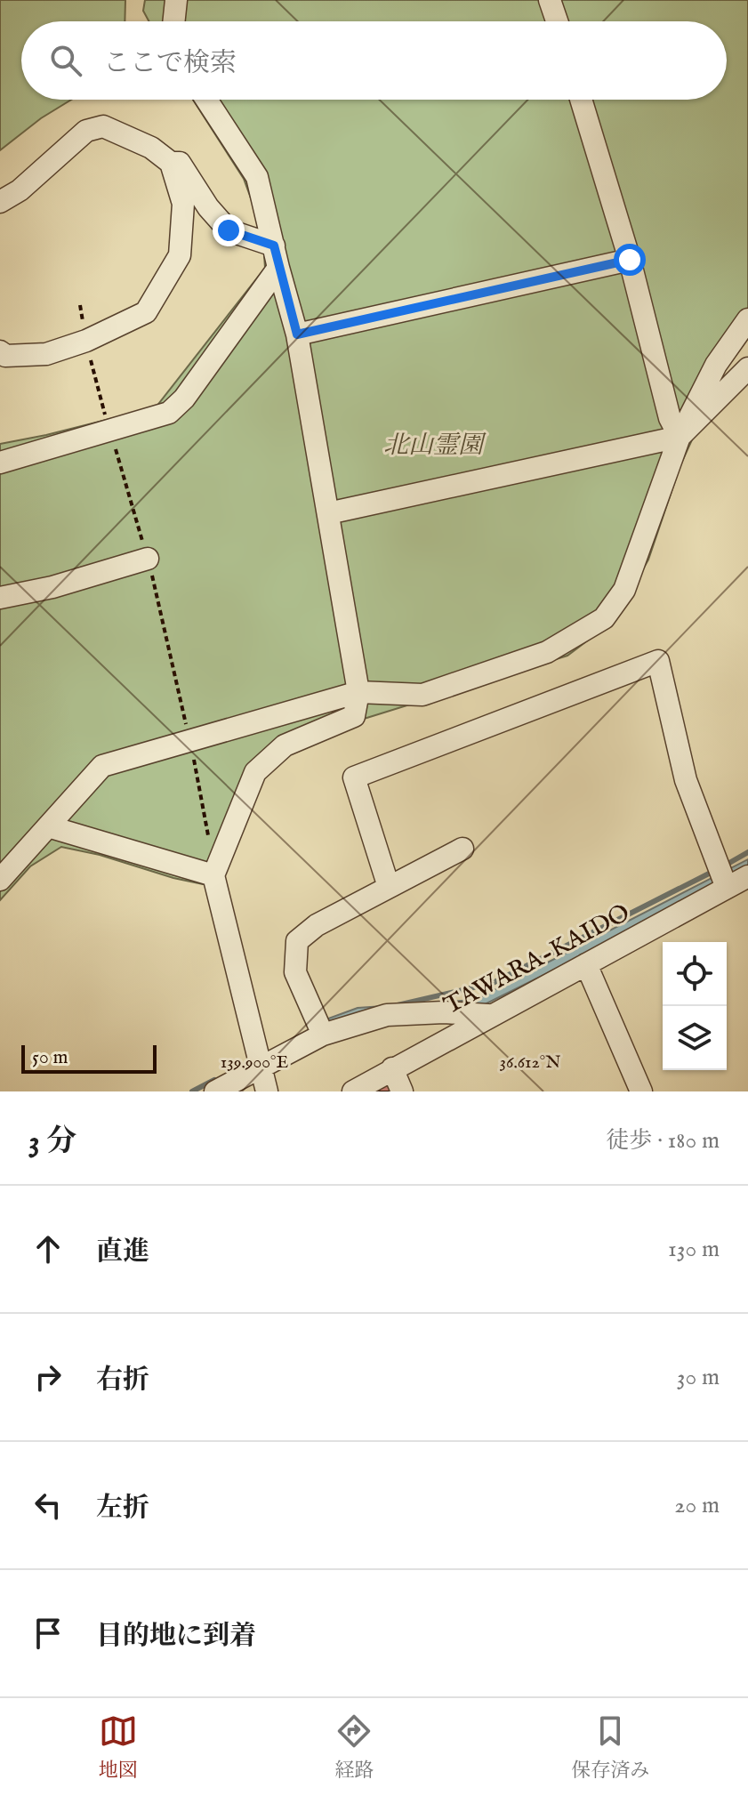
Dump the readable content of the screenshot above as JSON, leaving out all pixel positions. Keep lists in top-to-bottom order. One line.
{"streets":{"street":["TAWARA-KAIDO"]},"parks":["北山霊園"],"scale_bar":"50 m","page":{"search":"ここで検索","scale":"50 m","heading":["3 分","徒歩 · 180 m"],"list":[["直進","130 m"],["右折","30 m"],["左折","20 m"],"目的地に到着"],"nav":["地図","経路","保存済み"]},"coordinates":["139.900°E","36.612°N"]}
